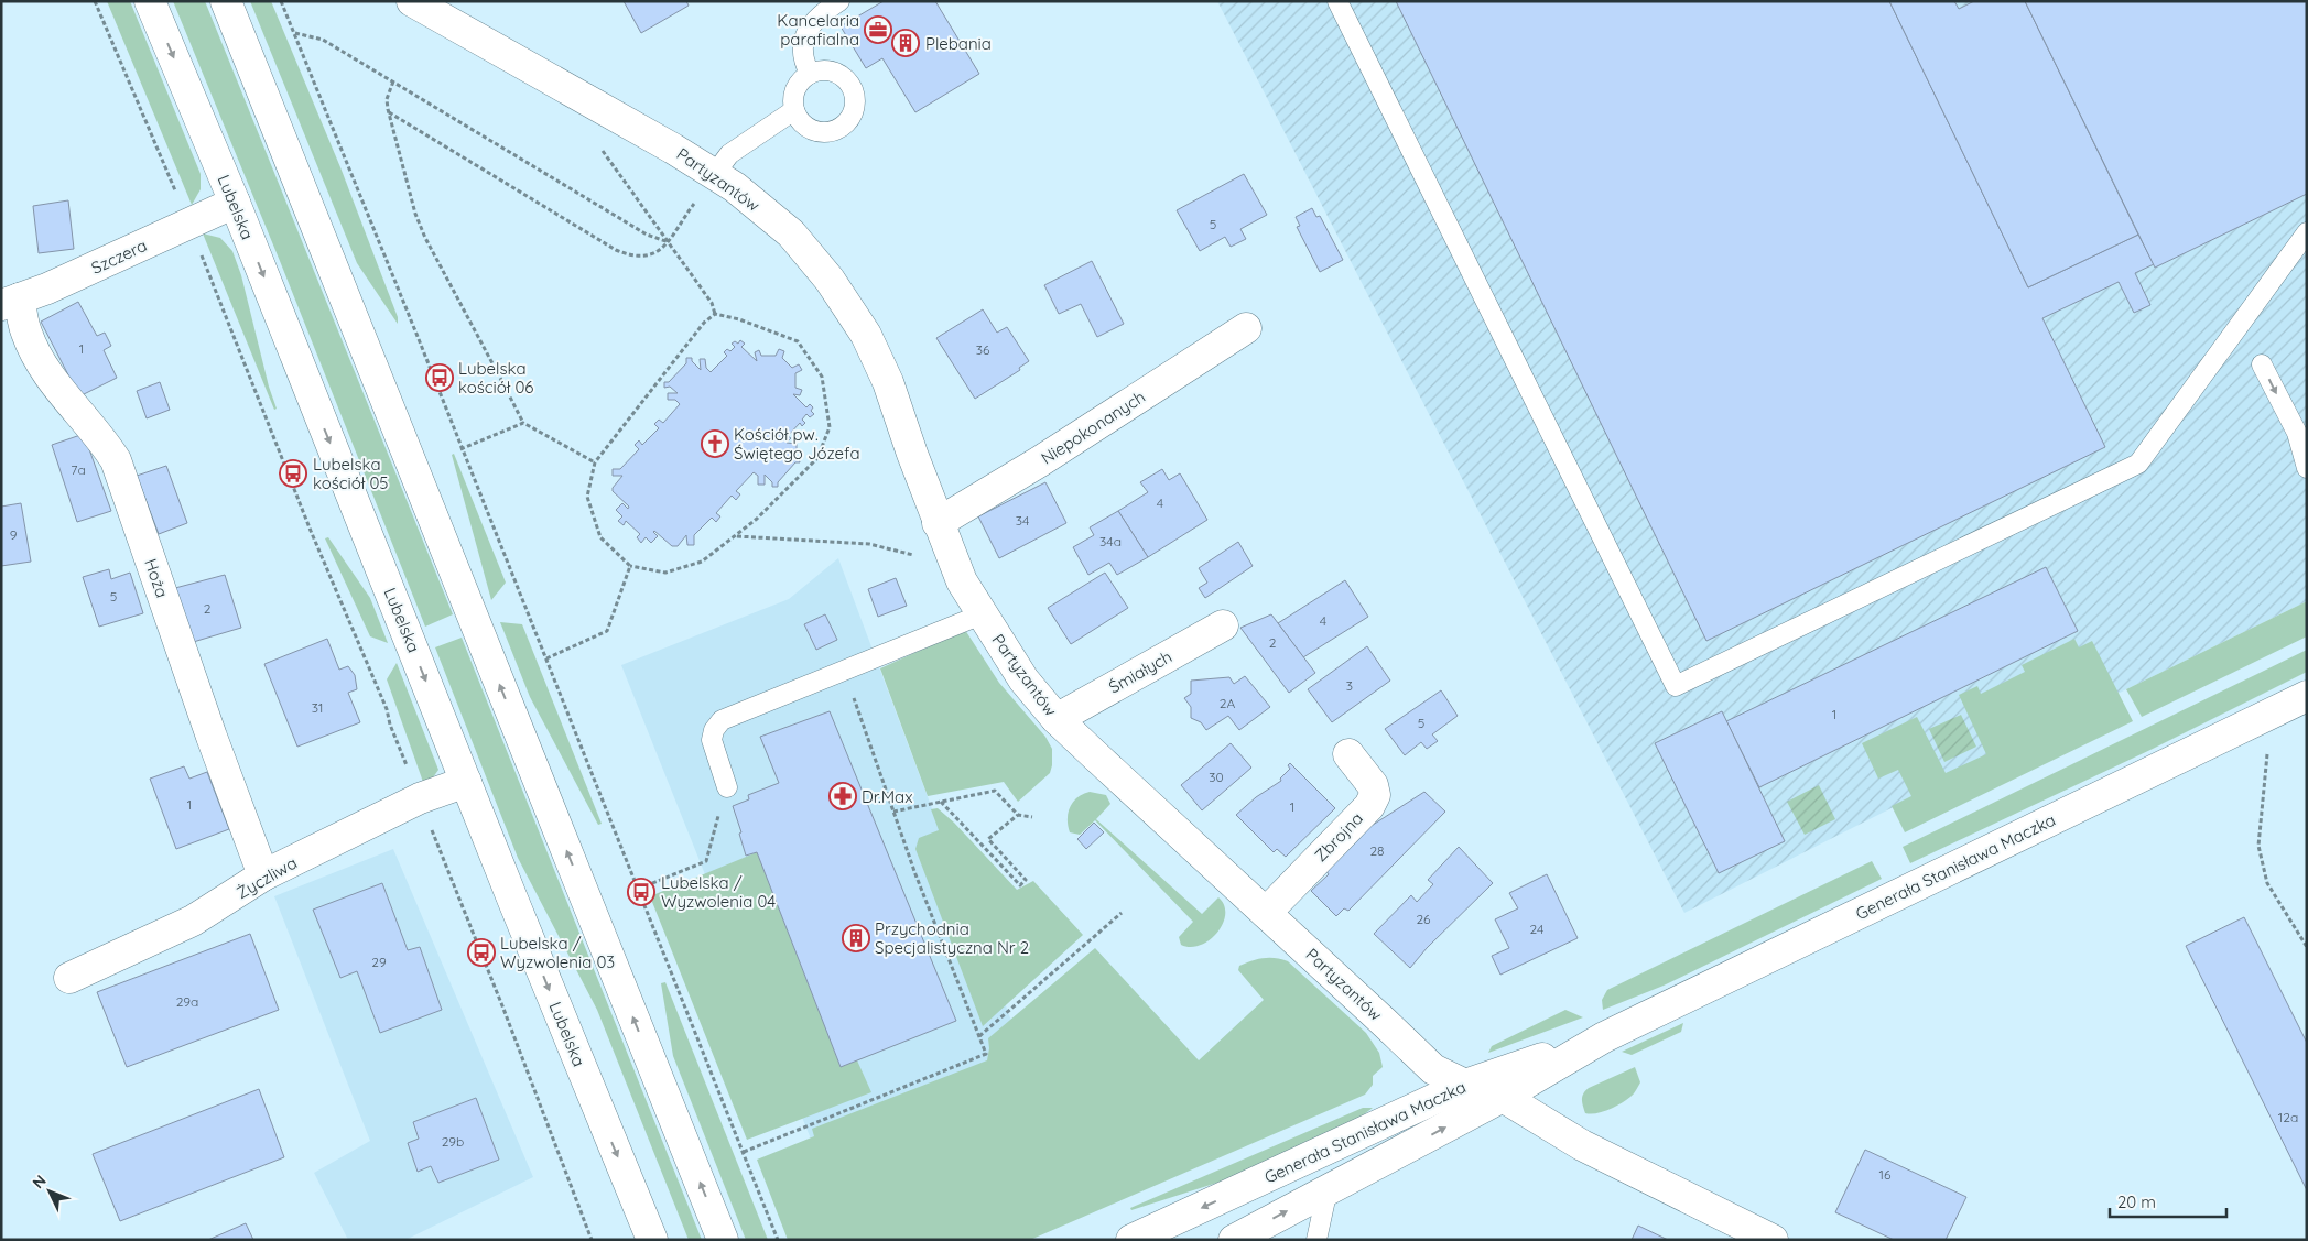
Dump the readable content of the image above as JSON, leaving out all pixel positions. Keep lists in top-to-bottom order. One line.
{"streets":{"main road":["Partyzantów","Lubelska","Szczera","Niepokonanych","Hoża","Śmiałych","Zbrojna","Generała Stanisława Maczka","Życzliwa"]},"crossings":[["Partyzantów","Niepokonanych"],["Partyzantów","Śmiałych"],["Partyzantów","Zbrojna"],["Partyzantów","Generała Stanisława Maczka"],["Lubelska","Szczera"],["Lubelska","Życzliwa"],["Szczera","Hoża"],["Hoża","Życzliwa"]],"places":{"office":["Kancelaria parafialna"],"building":["Plebania","Przychodnia Specjalistyczna Nr 2"],"bus stop":["Lubelska kościół 06","Lubelska kościół 05","Lubelska / Wyzwolenia 04","Lubelska / Wyzwolenia 03"],"church":["Kościół pw. Świętego Józefa"],"pharmacy":["Dr.Max"]},"house_numbers":["5","1","36","7a","4","34","9","34a","5","2","4","2","3","2A","31","1","5","30","1","1","28","26","24","29","29a","12a","29b","16"],"scale_bar":"20 m","north":"top left"}
